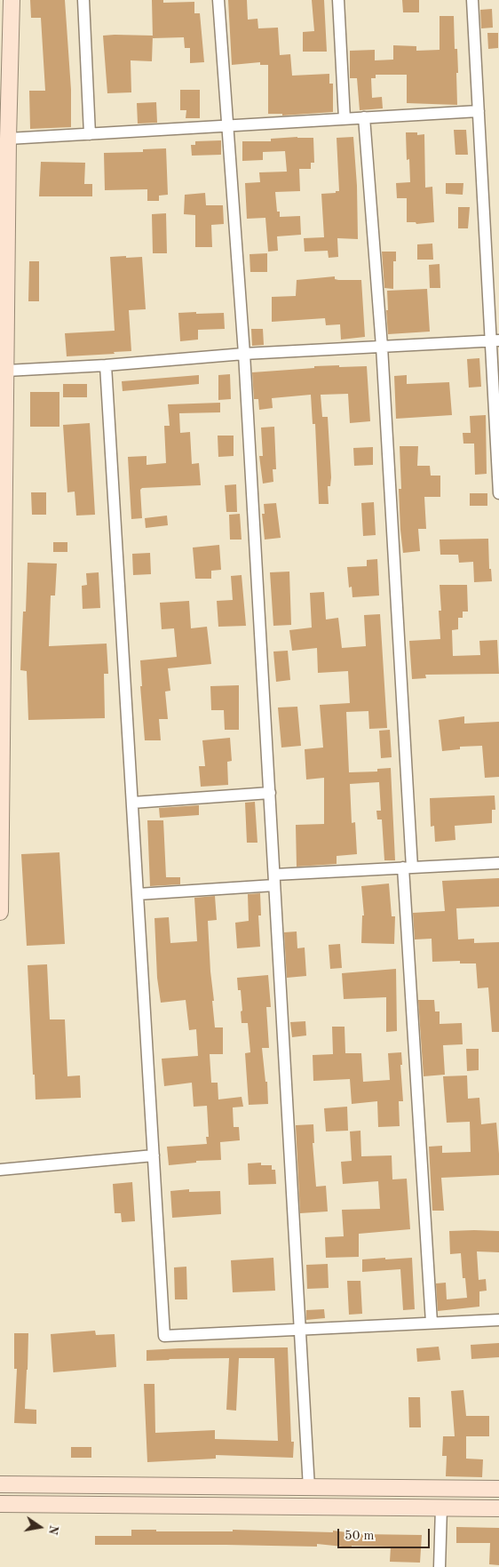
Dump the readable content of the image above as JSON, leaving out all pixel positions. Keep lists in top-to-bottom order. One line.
{"scale_bar":"50 m","north":"right"}
